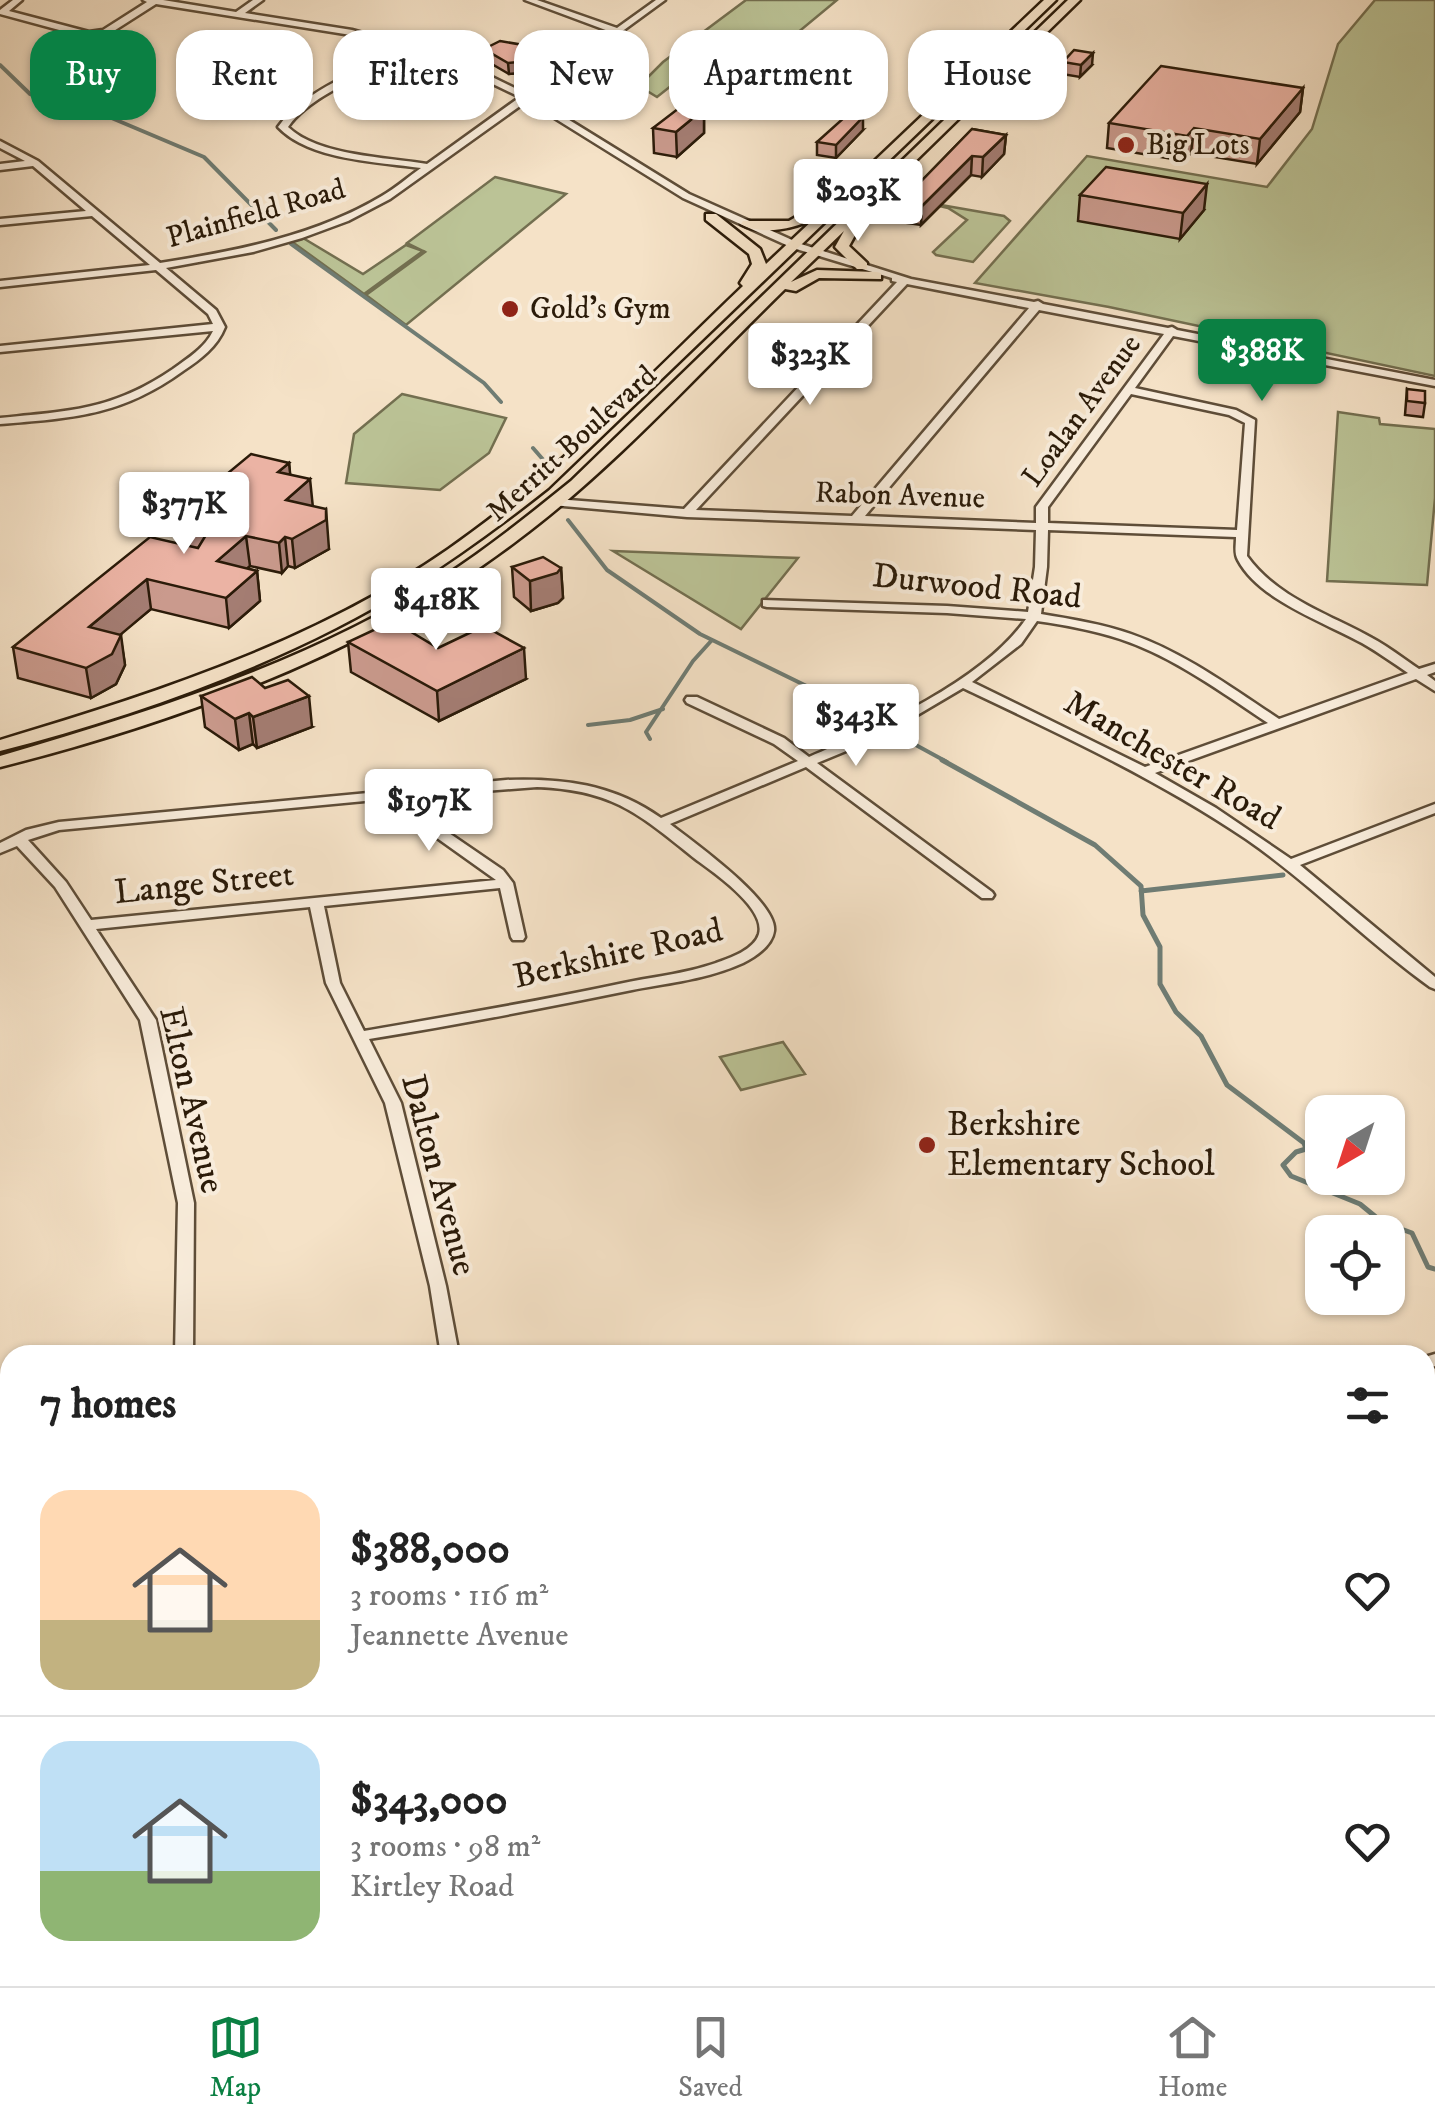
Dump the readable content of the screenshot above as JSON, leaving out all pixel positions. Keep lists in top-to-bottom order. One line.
{"streets":{"main road":["Merritt Boulevard"],"street":["Plainfield Road","Loalan Avenue","Rabon Avenue","Durwood Road","Manchester Road","Lange Street","Berkshire Road","Elton Avenue","Dalton Avenue"]},"crossings":[["Loalan Avenue","Rabon Avenue"],["Merritt Boulevard","Rabon Avenue"],["Lange Street","Elton Avenue"],["Lange Street","Dalton Avenue"],["Berkshire Road","Elton Avenue"],["Berkshire Road","Dalton Avenue"]],"places":["Big Lots","Gold's Gym","Berkshire Elementary School"],"north":"bottom left","page":{"chip":["Buy","Rent","Filters","New","Apartment","House"],"price":["$203K","$388K","$323K","$377K","$418K","$343K","$197K"],"heading":"7 homes","list":[{"name":"$388,000","note":"3 rooms · 116 m² · Jeannette Avenue"},{"name":"$343,000","note":"3 rooms · 98 m² · Kirtley Road"}],"tabs":["Map","Saved","Home"]}}
